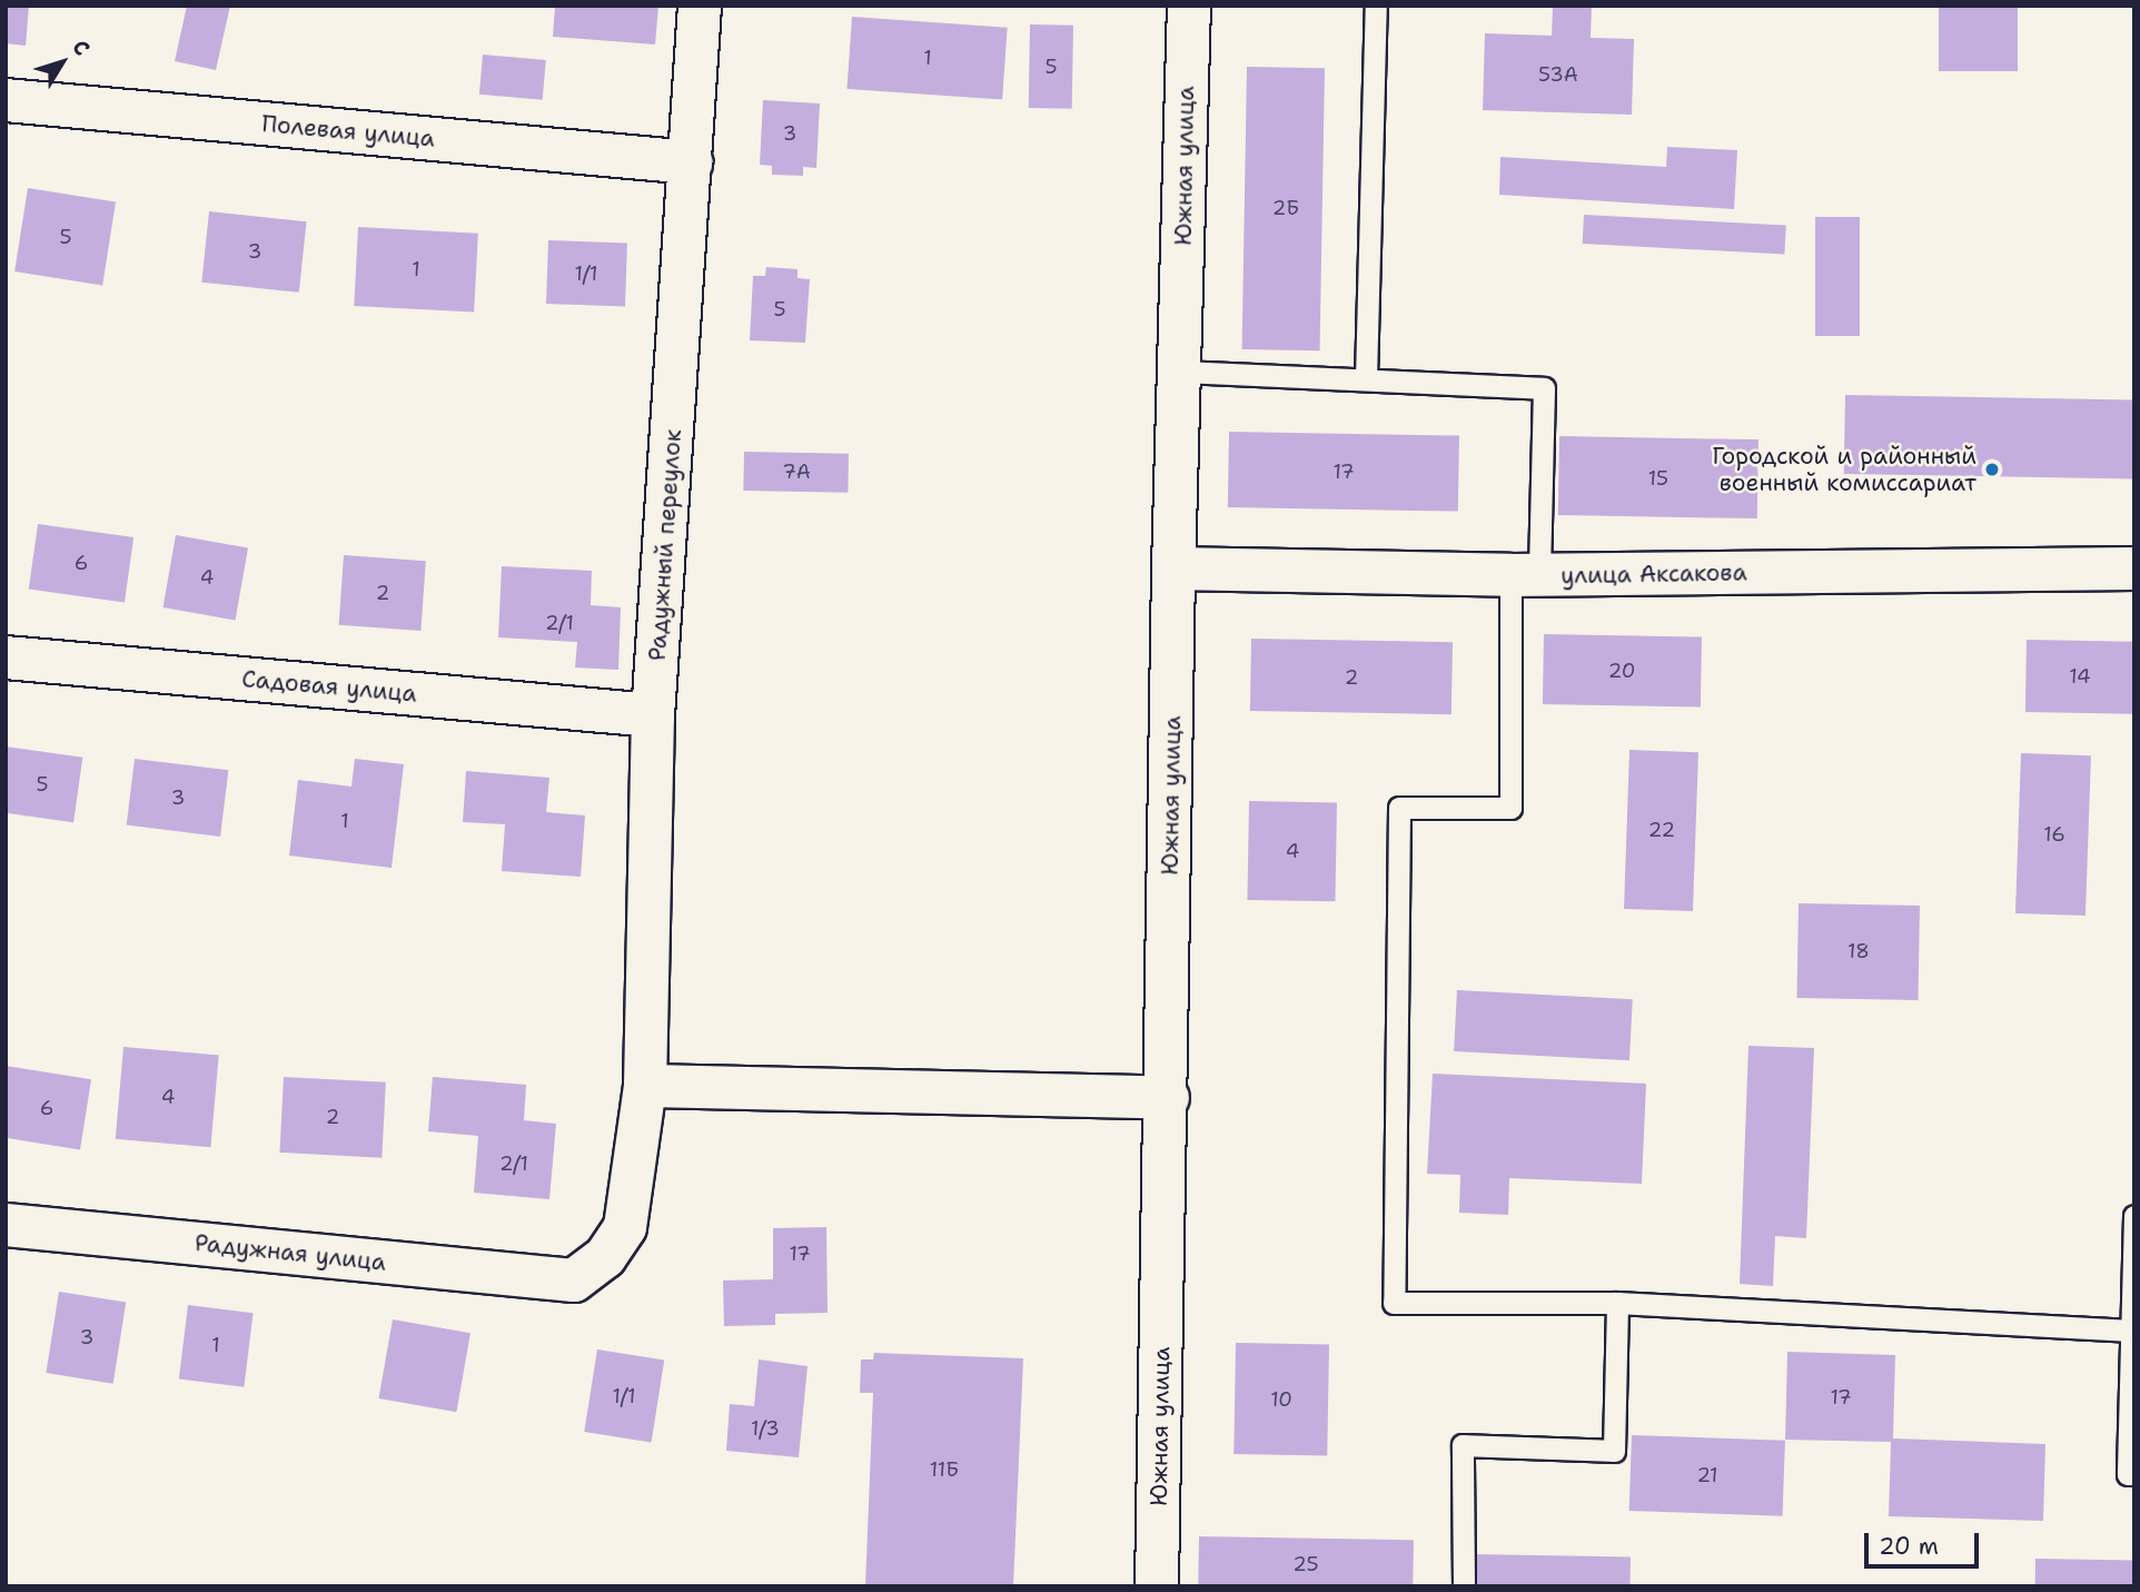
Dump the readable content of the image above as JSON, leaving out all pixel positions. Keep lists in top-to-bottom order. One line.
{"streets":{"street":["Полевая улица","Южная улица","Радужный переулок","улица Аксакова","Садовая улица","Радужная улица"]},"crossings":[["Полевая улица","Радужный переулок"],["Южная улица","улица Аксакова"],["Радужный переулок","Садовая улица"],["Радужный переулок","Радужная улица"]],"places":["Городской и районный военный комиссариат"],"house_numbers":["1","5","53А","3","2Б","5","3","1","1/1","5","7А","17","15","6","4","2","2/1","20","14","2","5","3","1","22","16","4","18","4","6","2","2/1","17","3","1","1/1","17","10","1/3","11Б","21","25"],"scale_bar":"20 m","north":"top right"}
